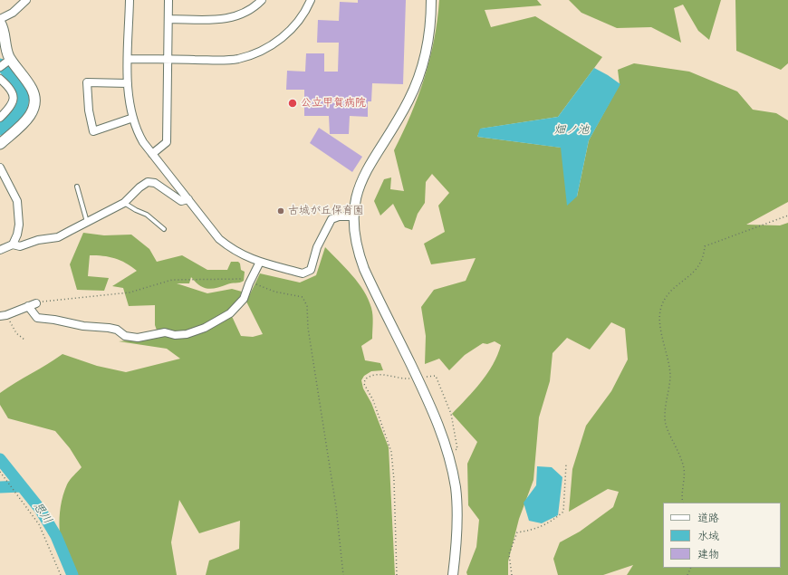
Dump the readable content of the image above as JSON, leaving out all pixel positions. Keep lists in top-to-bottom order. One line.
{"water":["畑ノ池","思川"],"places":["公立甲賀病院","古城が丘保育園"],"legend":["道路","水域","建物"]}
